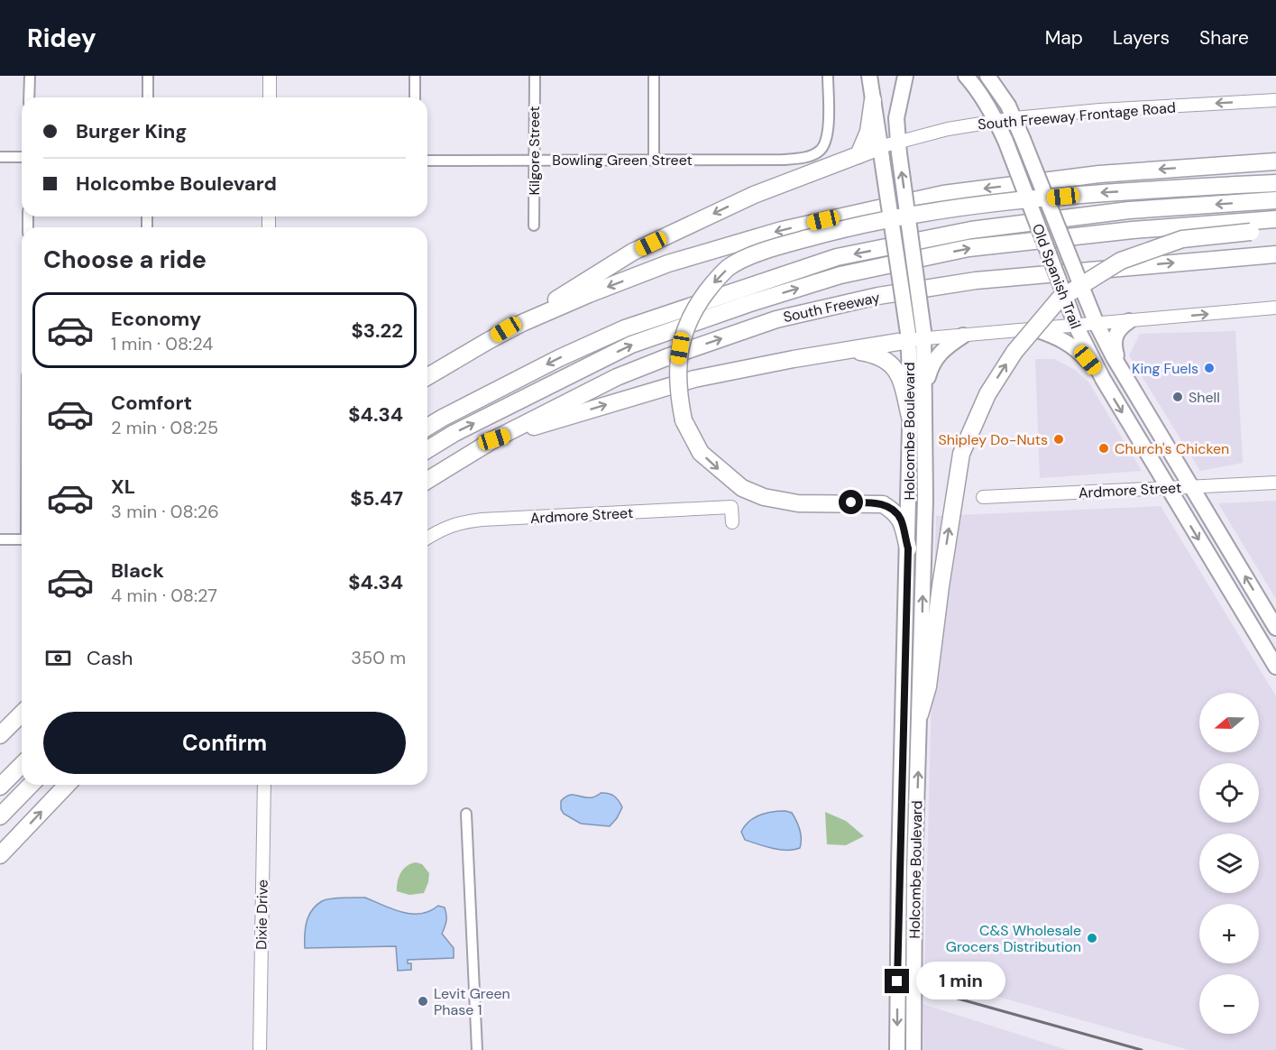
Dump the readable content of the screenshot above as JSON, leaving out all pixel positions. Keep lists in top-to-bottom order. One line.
{"streets":{"highway":["South Freeway"],"main road":["Old Spanish Trail","Holcombe Boulevard"],"street":["South Freeway Frontage Road","Kilgore Street","Bowling Green Street","Ardmore Street","Dixie Drive"]},"crossings":[["South Freeway Frontage Road","Old Spanish Trail"],["South Freeway Frontage Road","Holcombe Boulevard"],["Kilgore Street","Bowling Green Street"],["Old Spanish Trail","Ardmore Street"]],"one_way":["South Freeway Frontage Road"],"places":["King Fuels","Shell","Shipley Do-Nuts","Church's Chicken","C&S Wholesale Grocers Distribution","Levit Green Phase 1"],"north":"left","page":{"header":"Ridey","nav":["Map","Layers","Share"],"banner":["Burger King","Holcombe Boulevard"],"heading":"Choose a ride","list":[{"name":"Economy","note":"1 min · 08:24","value":"$3.22"},{"name":"Comfort","note":"2 min · 08:25","value":"$4.34"},{"name":"XL","note":"3 min · 08:26","value":"$5.47"},{"name":"Black","note":"4 min · 08:27","value":"$4.34"}],"pay":["Cash","350 m"],"map_buttons":["+","−"],"buttons":"Confirm","bubble":"1 min"}}
